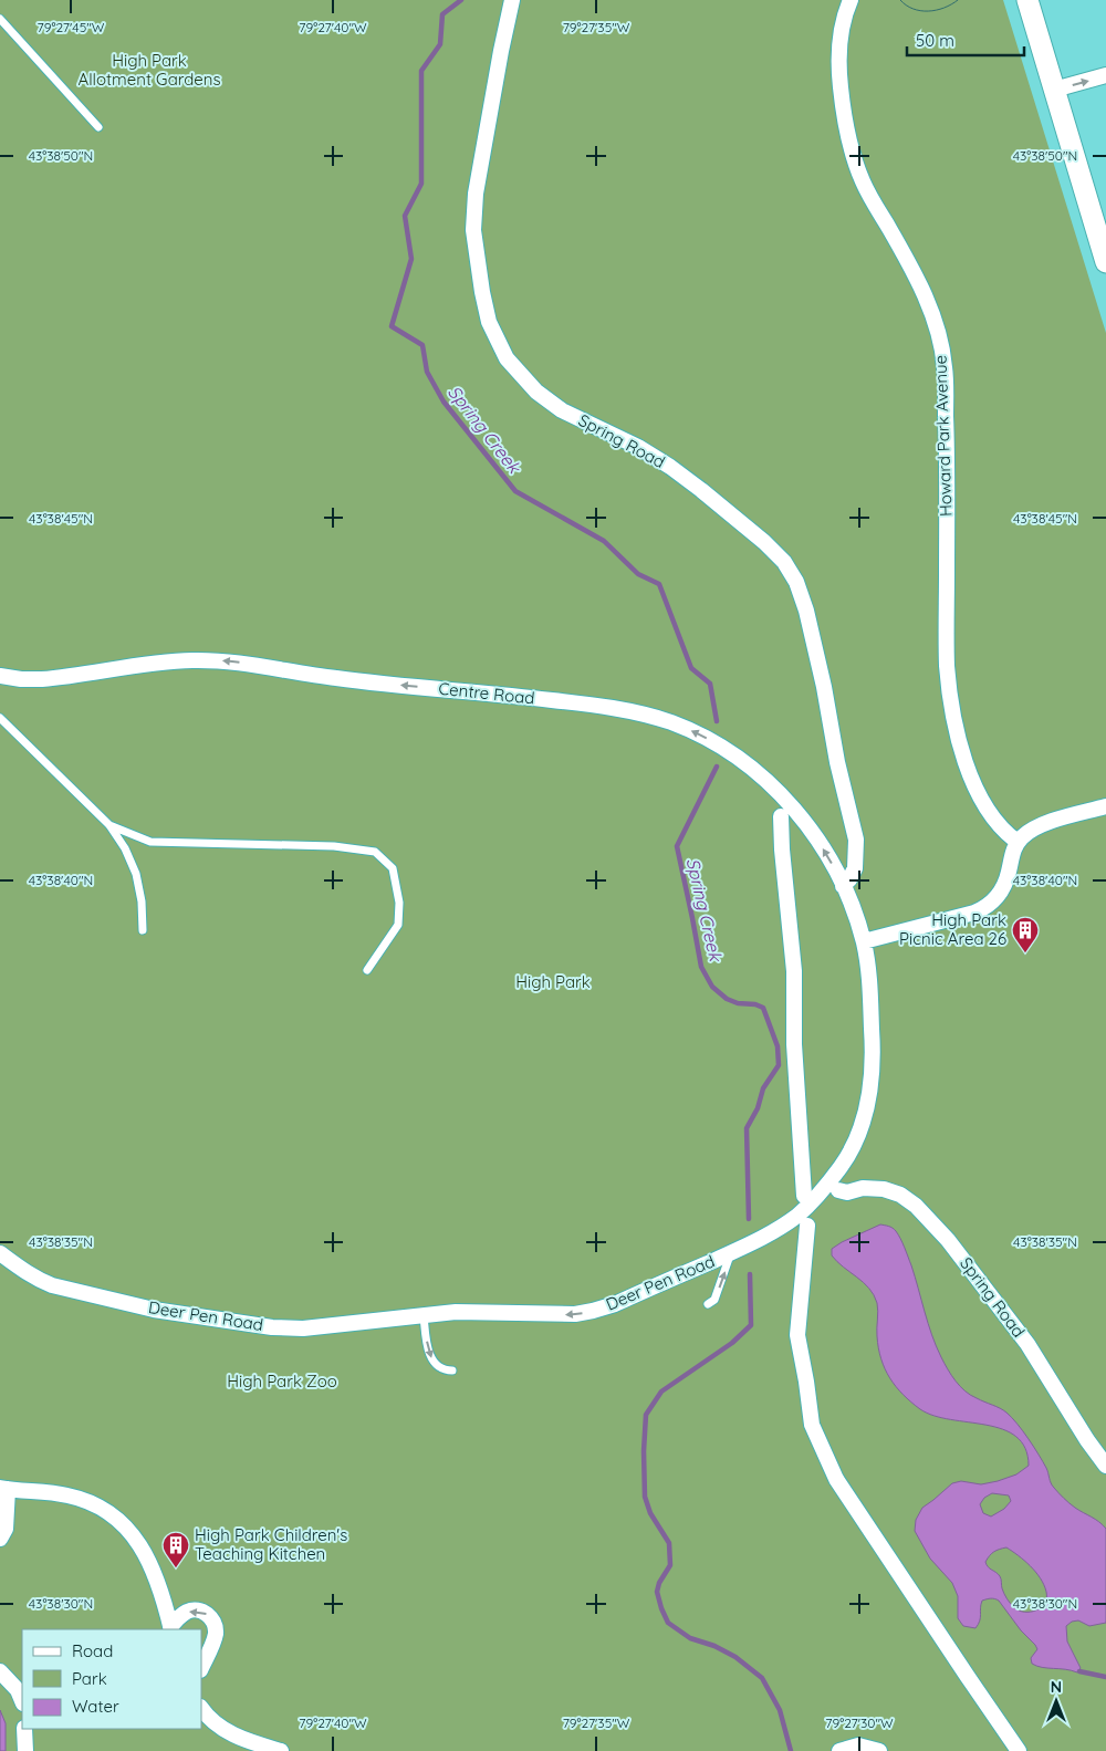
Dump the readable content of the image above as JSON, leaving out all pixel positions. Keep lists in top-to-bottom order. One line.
{"streets":{"street":["Howard Park Avenue","Spring Road","Centre Road","Deer Pen Road"]},"crossings":[["Spring Road","Centre Road"],["Spring Road","Deer Pen Road"]],"one_way":["Centre Road"],"water":["Spring Creek"],"parks":["High Park Allotment Gardens","High Park","High Park Zoo"],"places":{"building":["High Park Picnic Area 26","High Park Children's Teaching Kitchen"]},"legend":["Road","Park","Water"],"scale_bar":"50 m","north":"top","coordinates":["79°27'45\"W","79°27'40\"W","79°27'35\"W","43°38'50\"N","43°38'45\"N","43°38'40\"N","43°38'35\"N","43°38'30\"N","79°27'30\"W"]}
